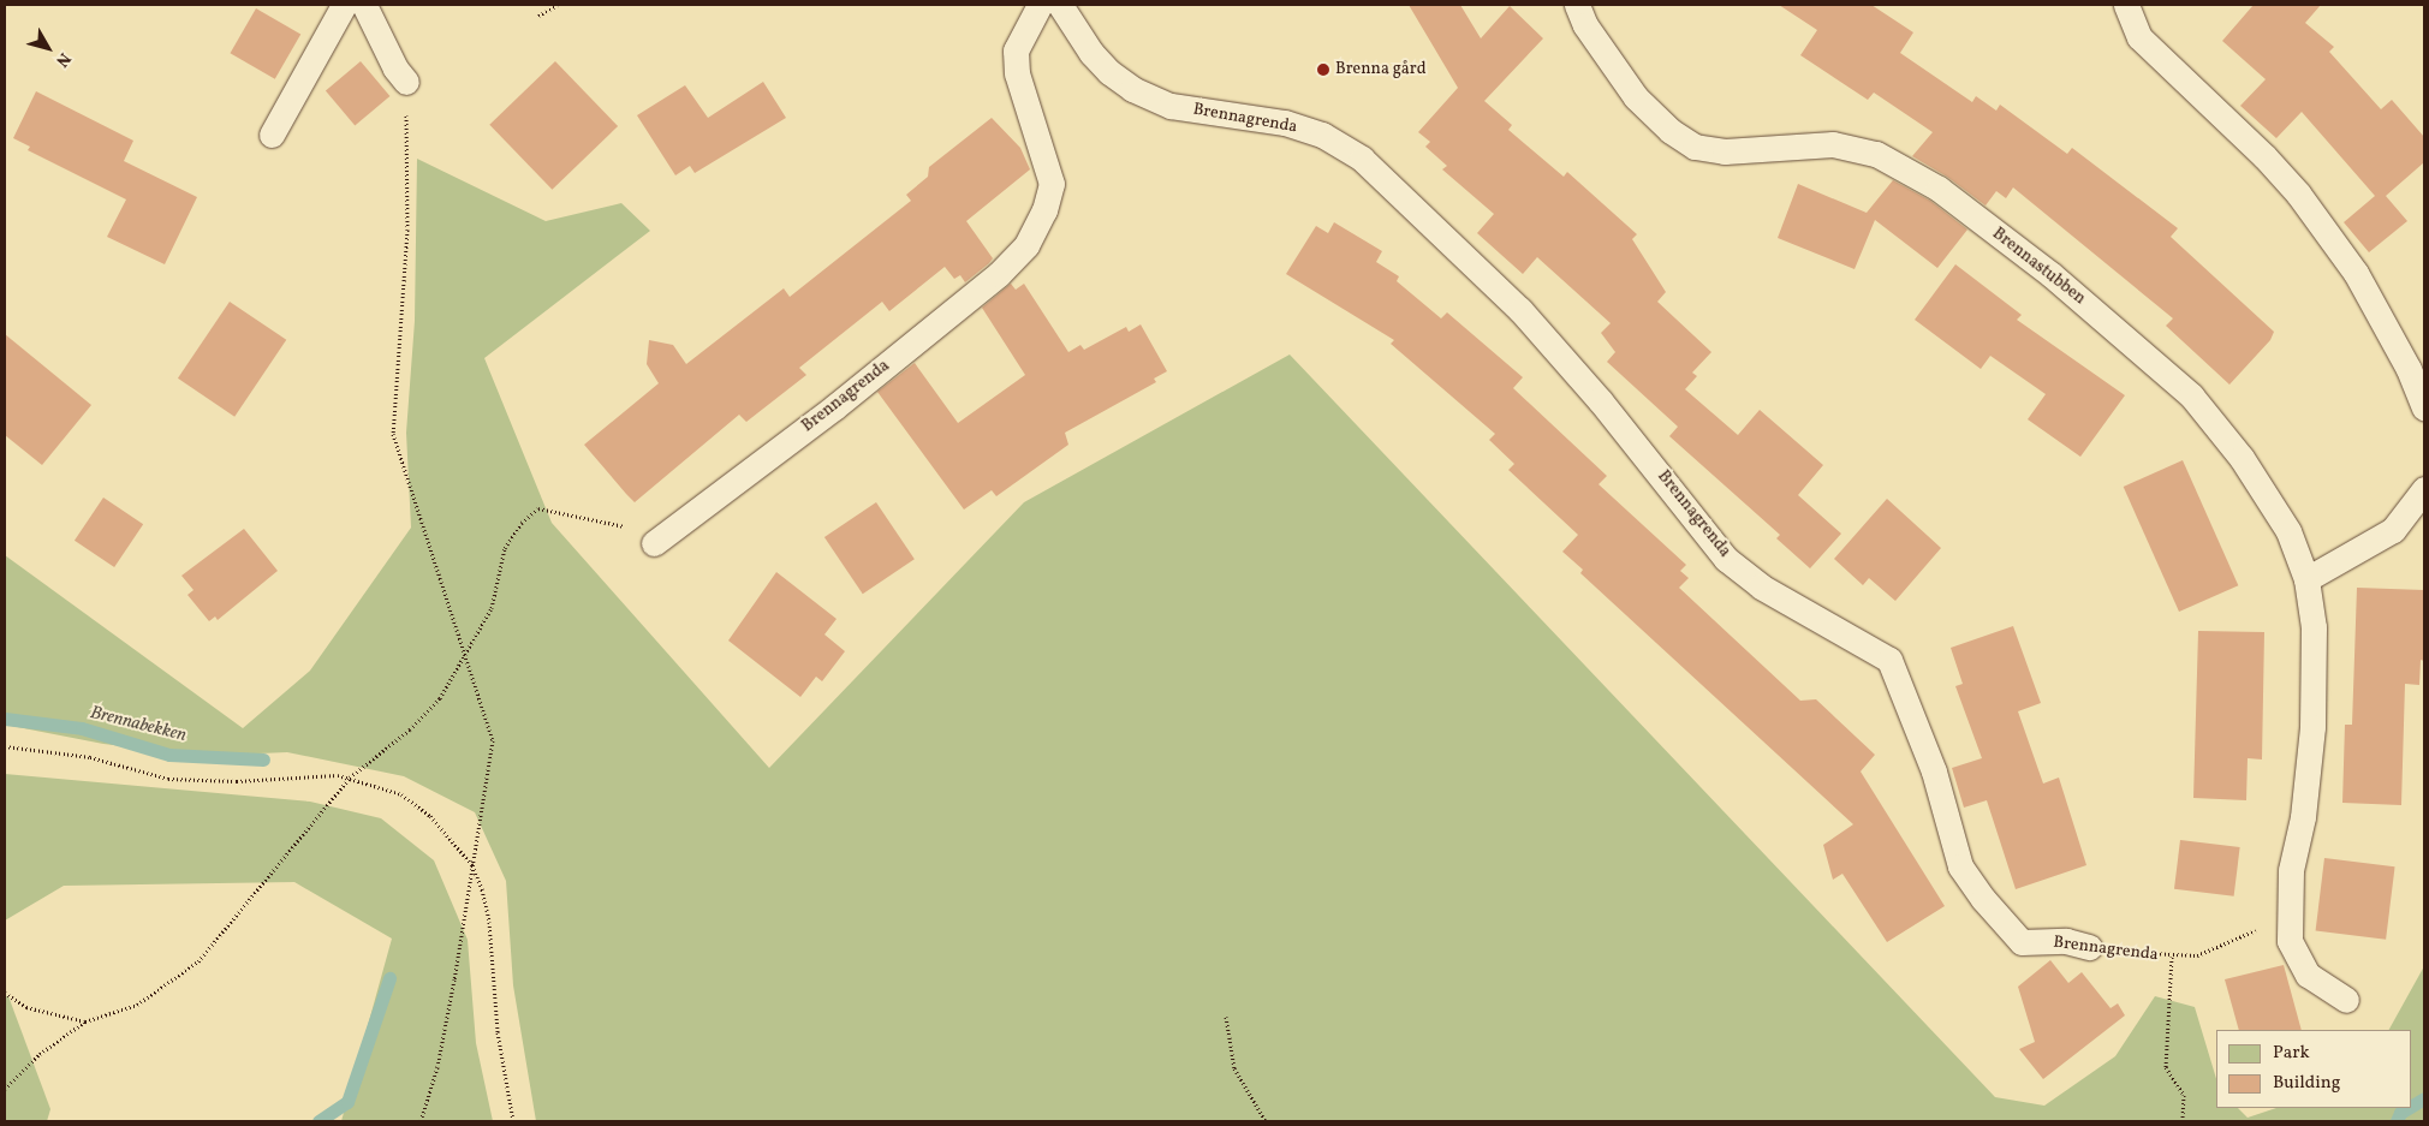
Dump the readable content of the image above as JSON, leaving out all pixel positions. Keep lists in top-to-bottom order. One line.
{"streets":{"lane":["Brennagrenda","Brennastubben"]},"crossings":[["Brennagrenda","Brennastubben"]],"water":["Brennabekken"],"places":["Brenna gård"],"legend":["Park","Building"],"north":"bottom right"}
